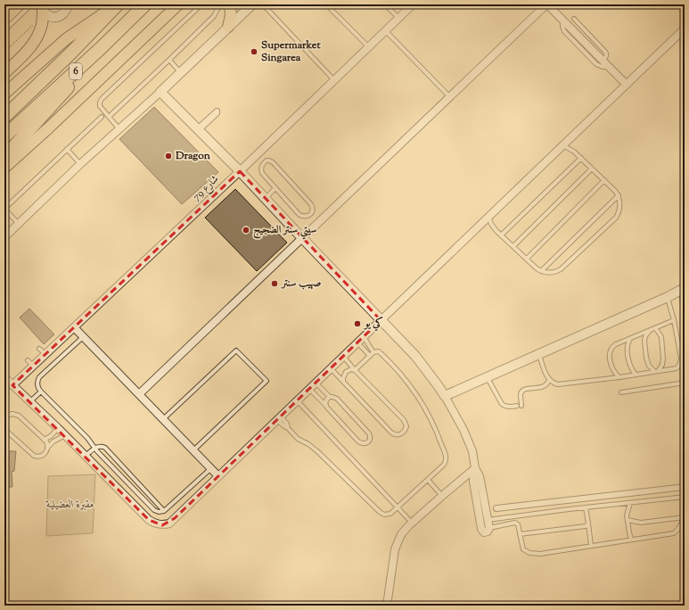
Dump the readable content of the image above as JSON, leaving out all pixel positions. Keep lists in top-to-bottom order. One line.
{"streets":{"highway":["6"],"street":["شارع 79"]},"parks":["مقبرة العضيلية"],"places":["Supermarket Singarea","Dragon","سيتي سنتر الضجيج","صهيب سنتر","كي يو"]}
